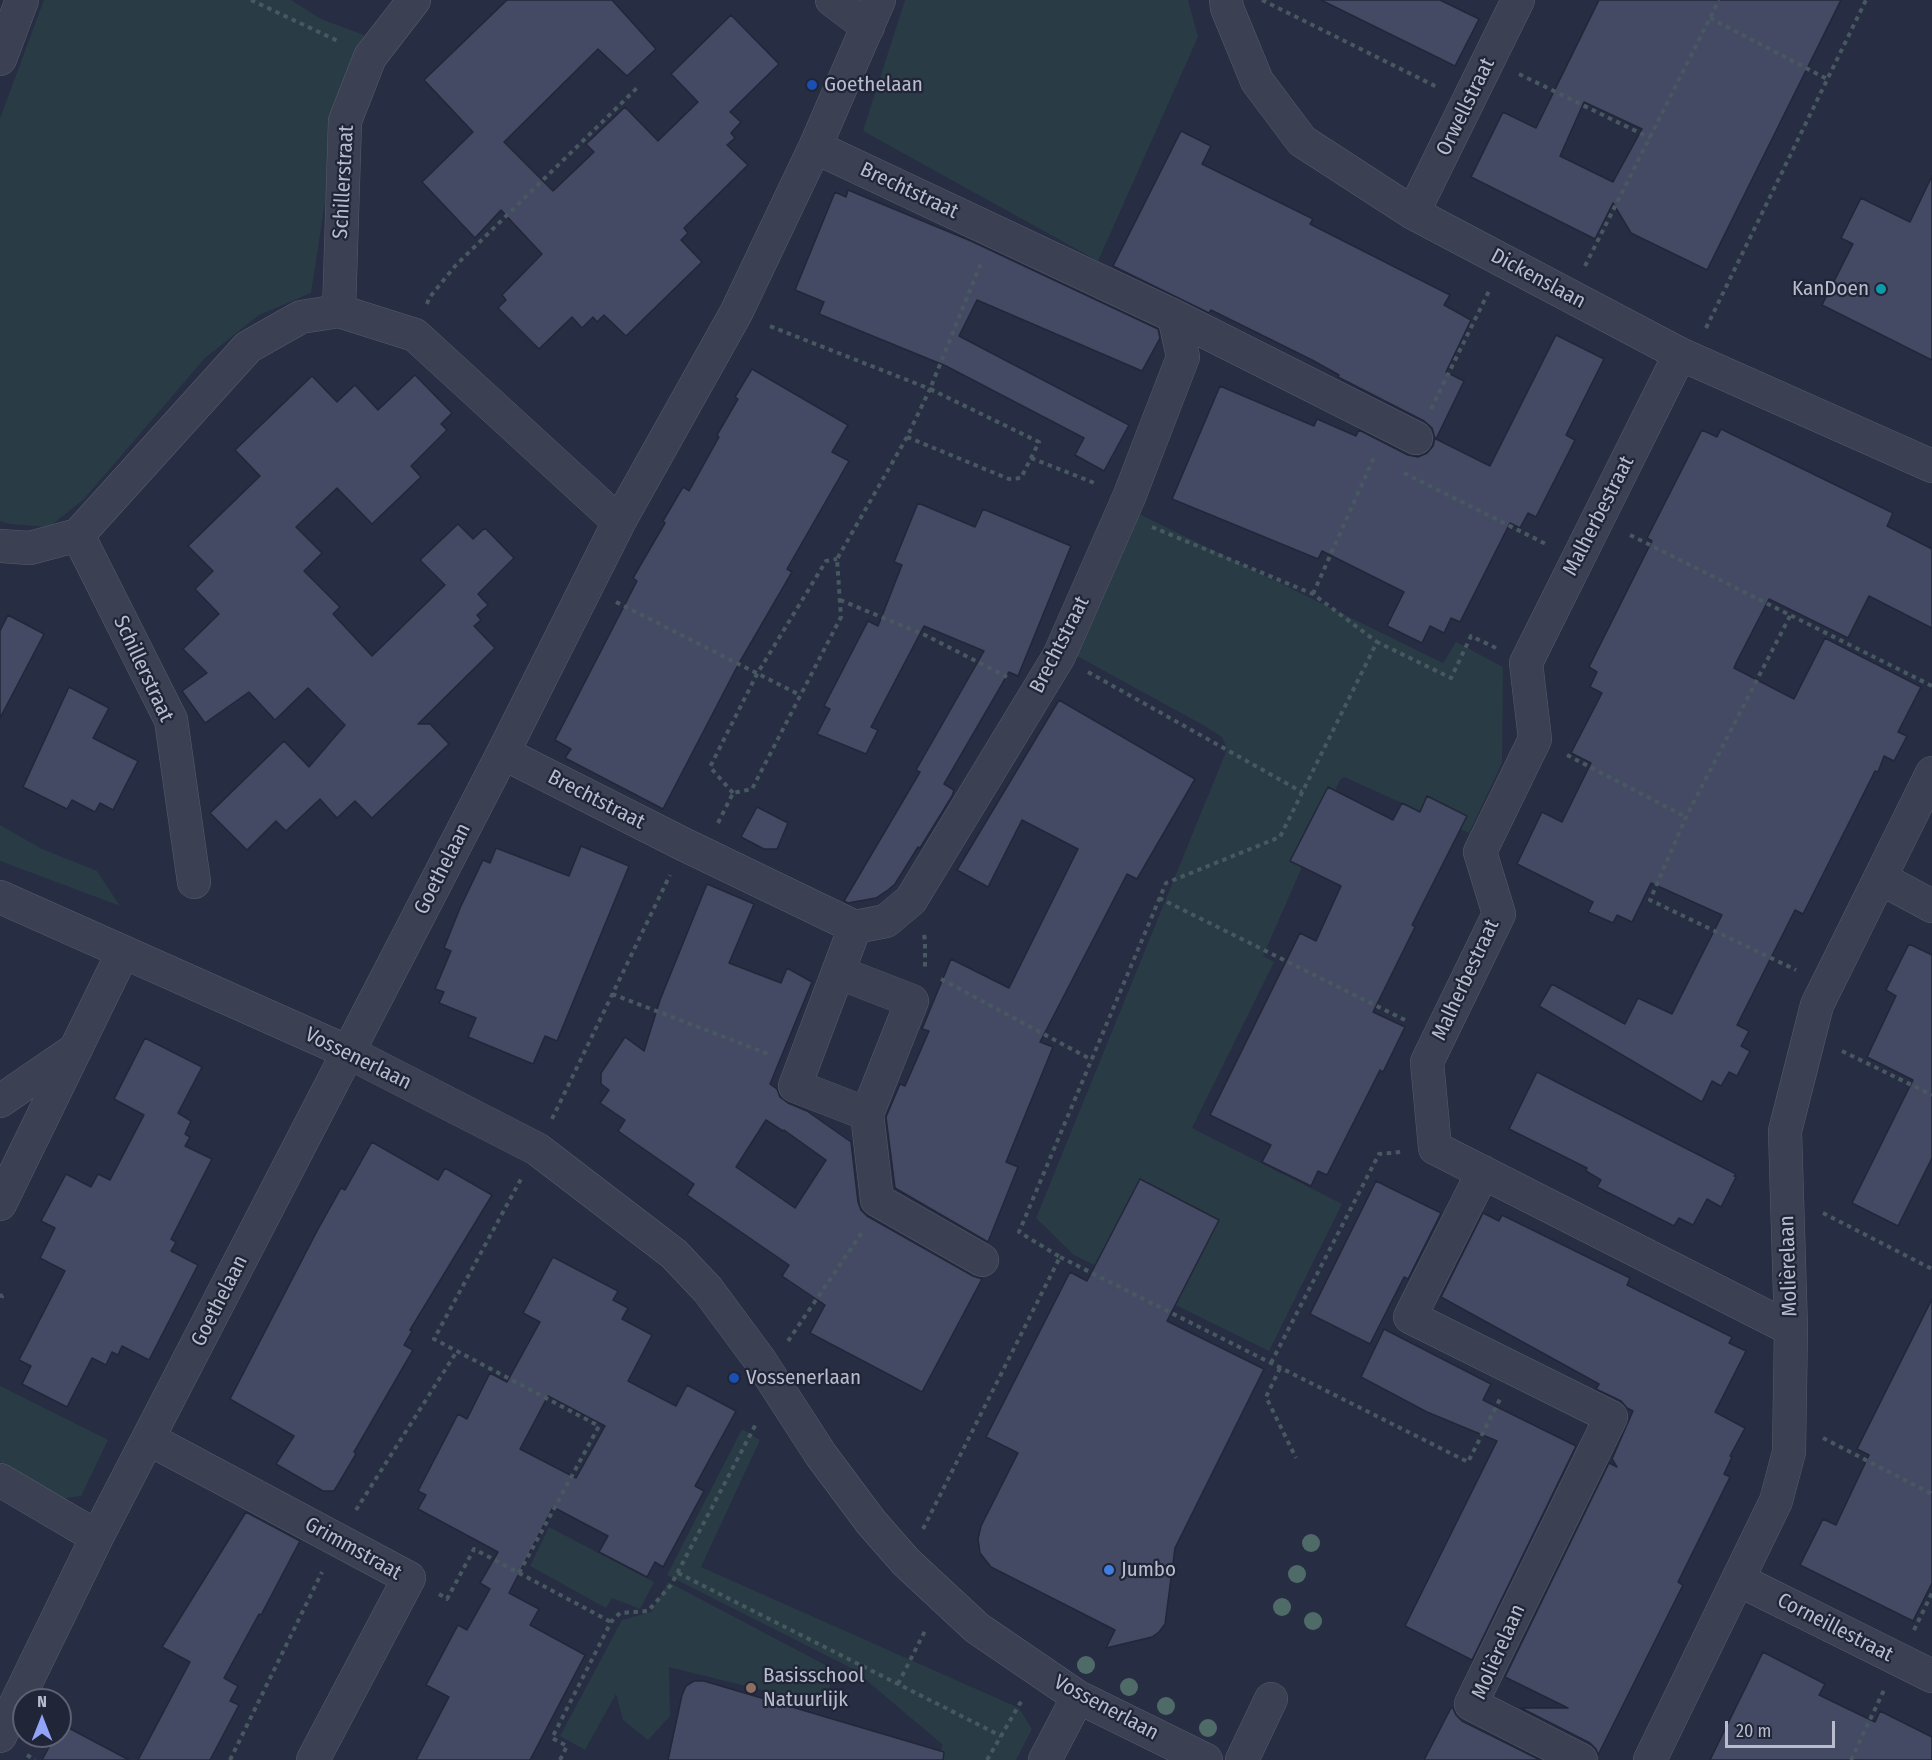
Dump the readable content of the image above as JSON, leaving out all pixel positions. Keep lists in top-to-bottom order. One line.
{"streets":{"street":["Orwellstraat","Schillerstraat","Brechtstraat","Dickenslaan","Malherbestraat","Goethelaan","Vossenerlaan","Molièrelaan","Grimmstraat","Corneillestraat"]},"crossings":[["Orwellstraat","Dickenslaan"],["Brechtstraat","Goethelaan"],["Dickenslaan","Malherbestraat"],["Goethelaan","Vossenerlaan"],["Goethelaan","Grimmstraat"],["Molièrelaan","Corneillestraat"]],"places":["Goethelaan","KanDoen","Vossenerlaan","Jumbo","Basisschool Natuurlijk"],"scale_bar":"20 m","north":"top"}
